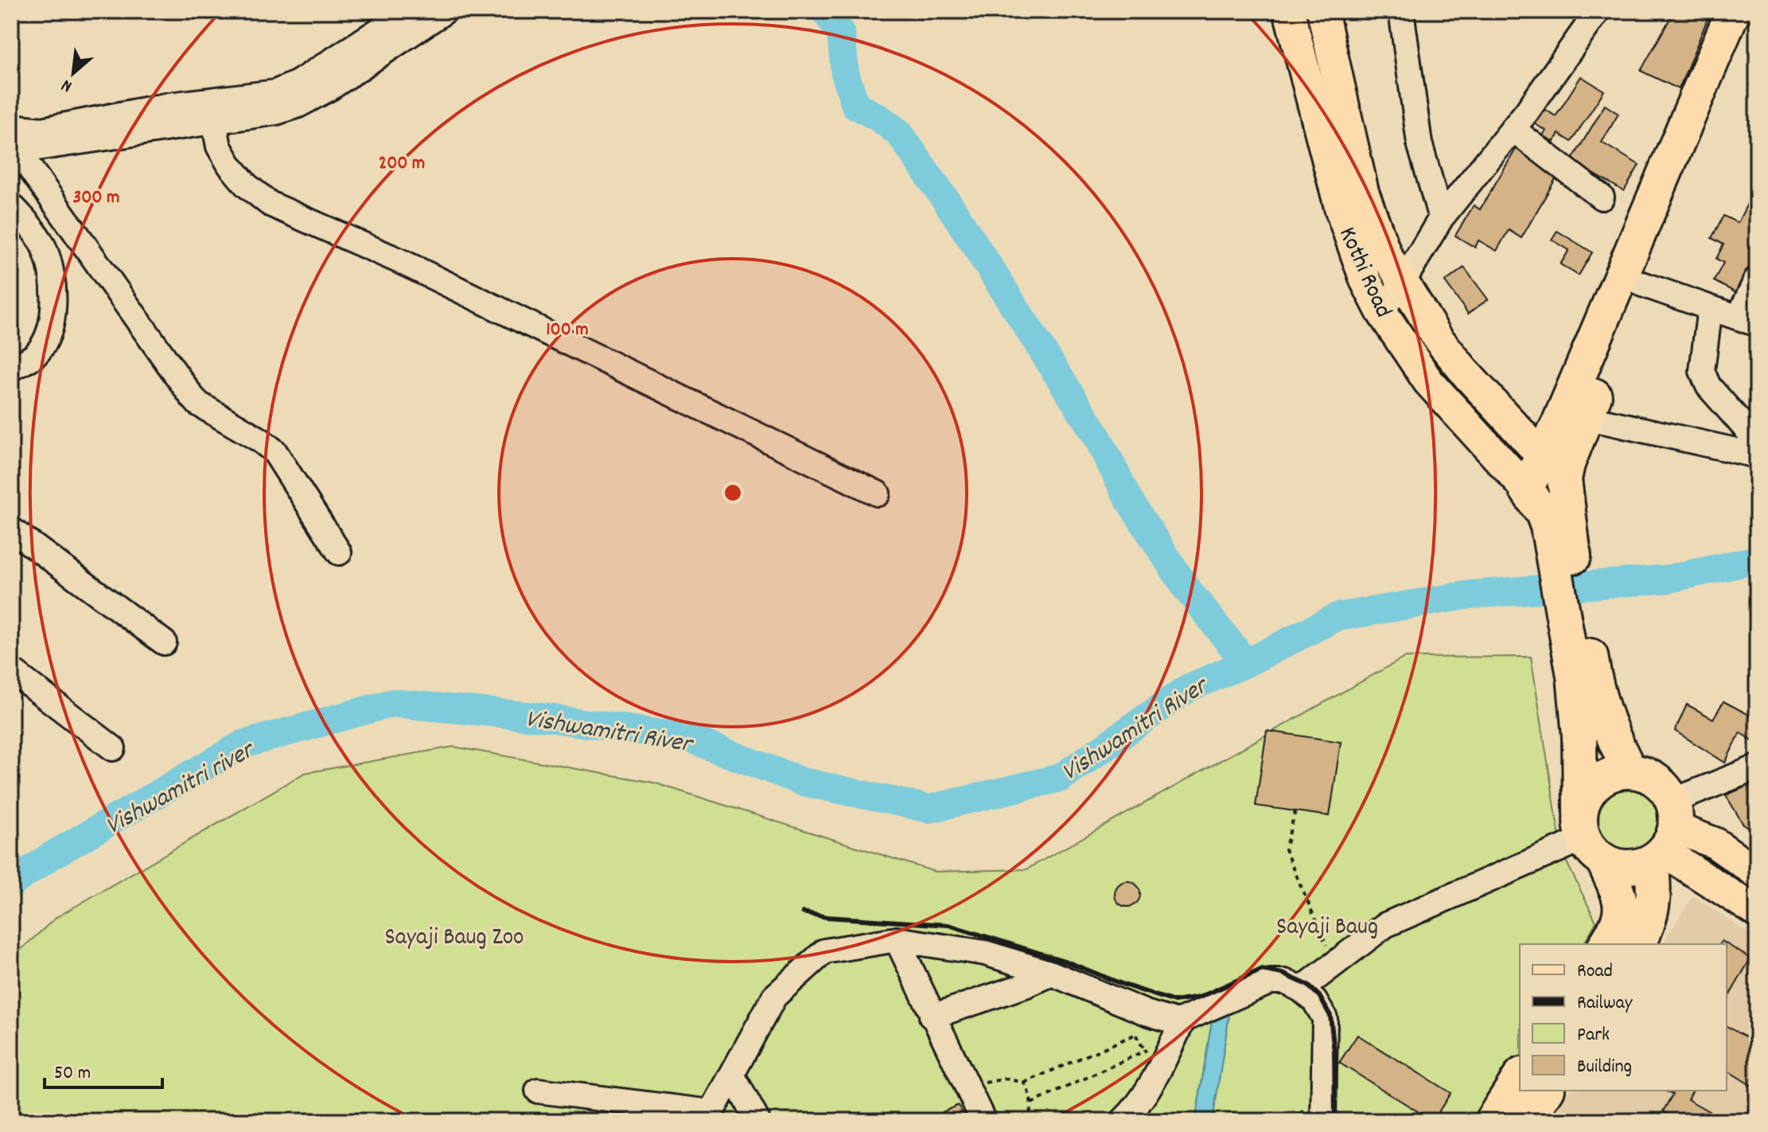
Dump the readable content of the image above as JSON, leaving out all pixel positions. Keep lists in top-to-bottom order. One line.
{"streets":{"main road":["Kothi Road"]},"water":["Vishwamitri River","Vishwamitri river"],"parks":["Sayaji Baug","Sayaji Baug Zoo"],"legend":["Road","Railway","Park","Building"],"scale_bar":"50 m","north":"bottom left","rings":["200 m","300 m","100 m"]}
